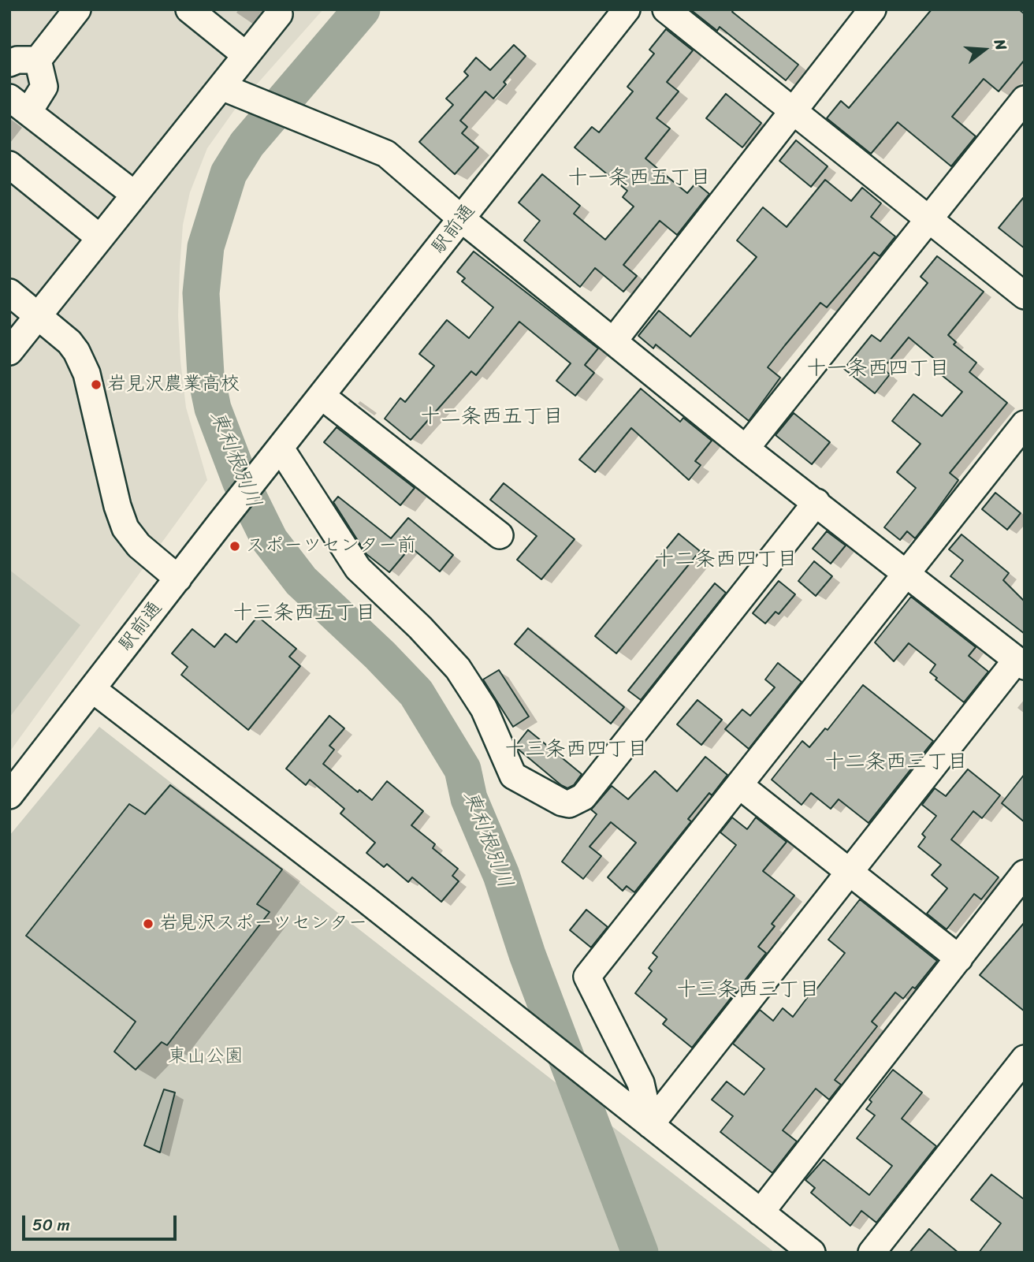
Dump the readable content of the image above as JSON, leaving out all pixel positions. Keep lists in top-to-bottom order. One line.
{"streets":{"street":["駅前通"]},"districts":["十一条西五丁目","十一条西四丁目","十二条西五丁目","十二条西四丁目","十三条西五丁目","十三条西四丁目","十二条西三丁目","十三条西三丁目"],"water":["東利根別川"],"parks":["東山公園"],"places":["岩見沢農業高校","スポーツセンター前","岩見沢スポーツセンター"],"scale_bar":"50 m","north":"right"}
